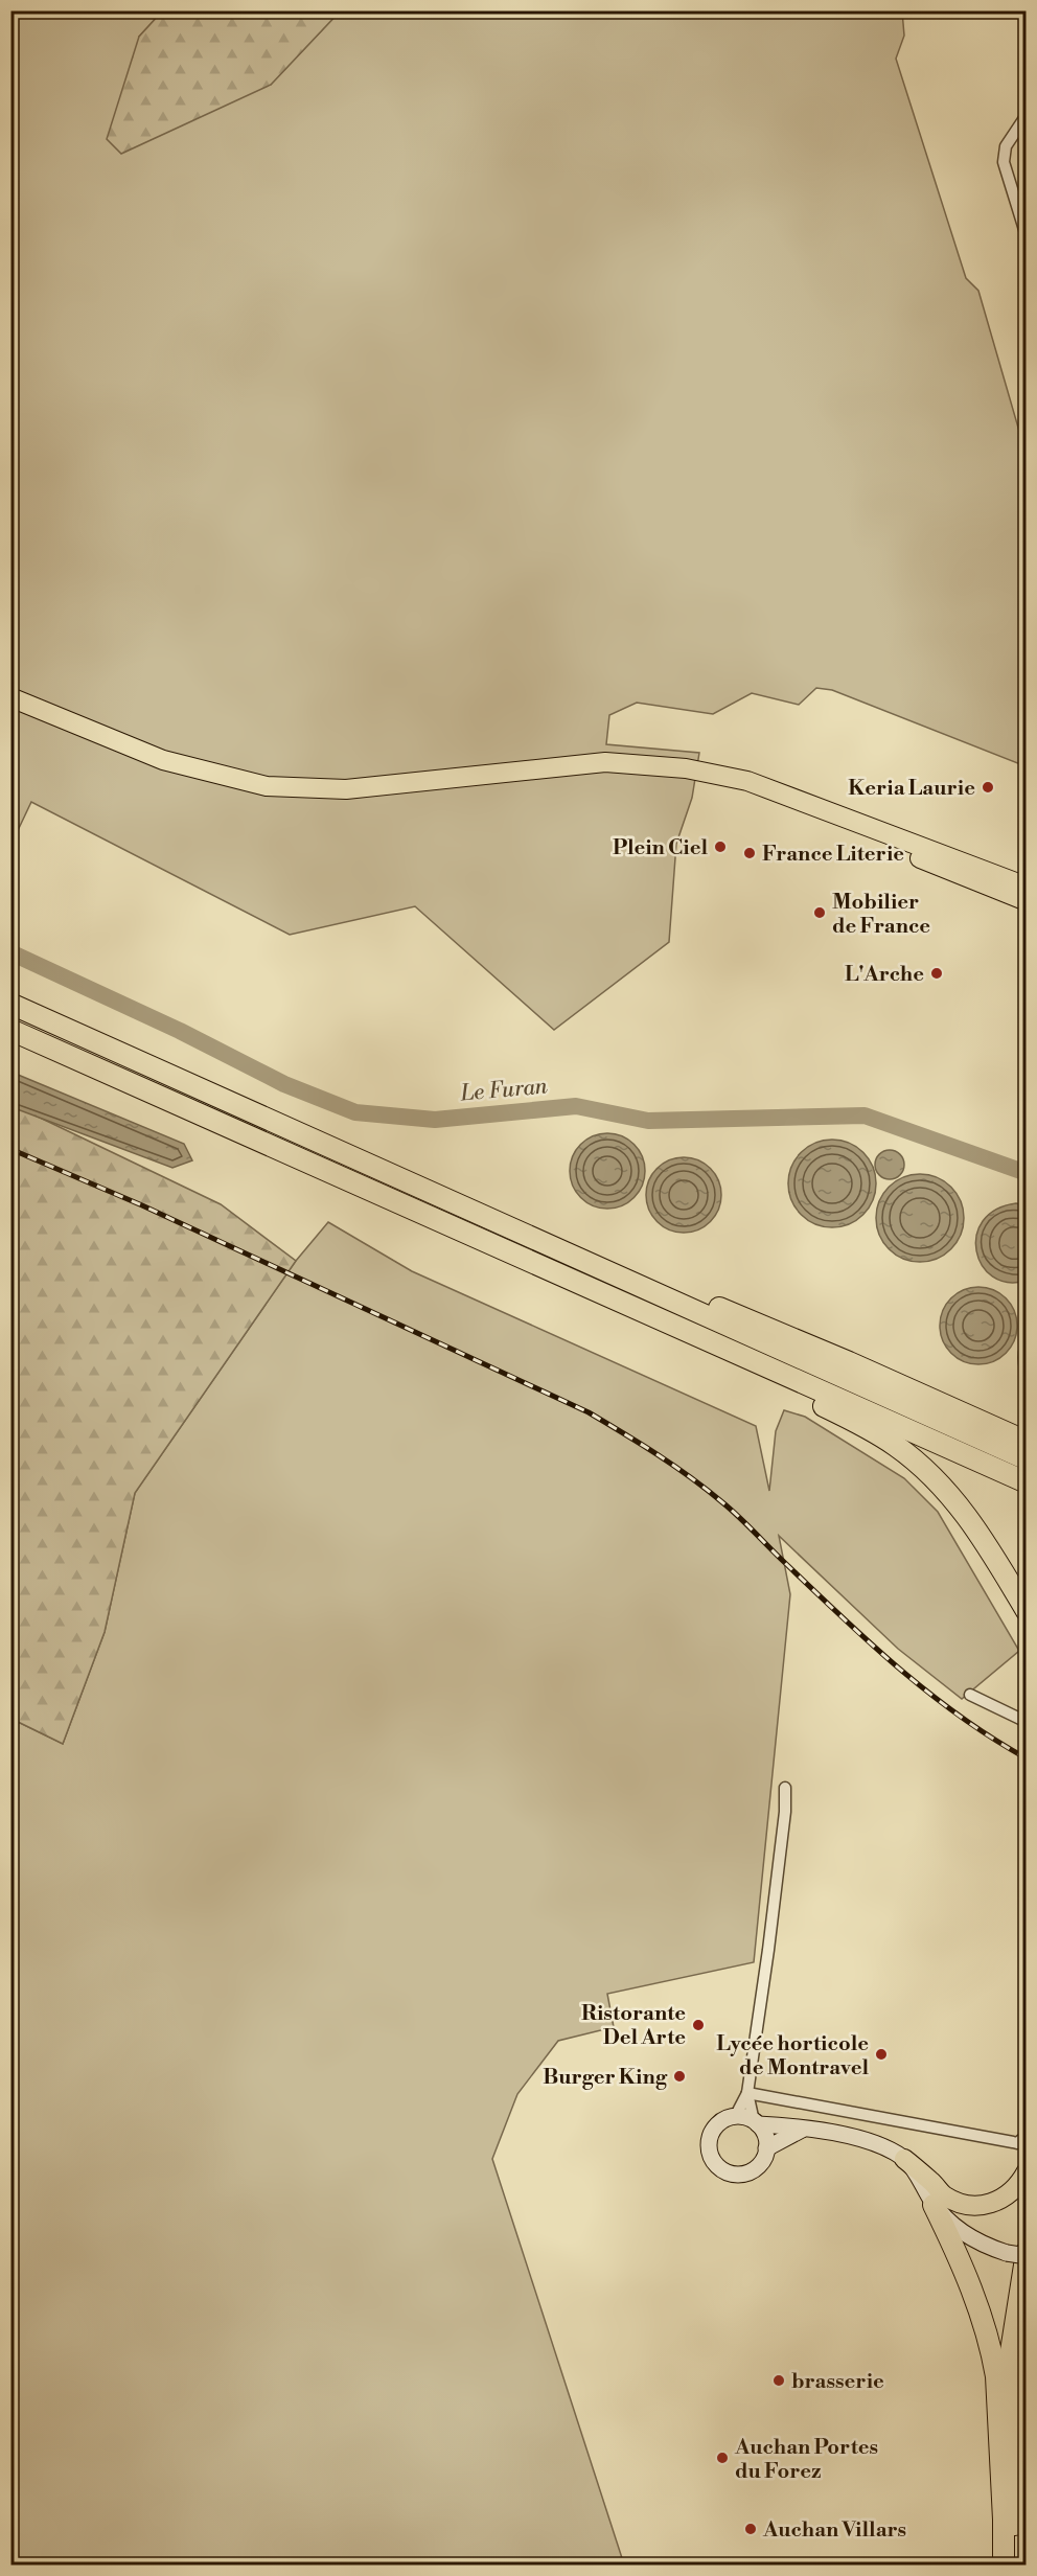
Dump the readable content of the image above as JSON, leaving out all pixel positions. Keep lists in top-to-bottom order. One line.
{"water":["Le Furan"],"places":["Keria Laurie","Plein Ciel","France Literie","Mobilier de France","L'Arche","Ristorante Del Arte","Lycée horticole de Montravel","Burger King","brasserie","Auchan Portes du Forez","Auchan Villars"]}
